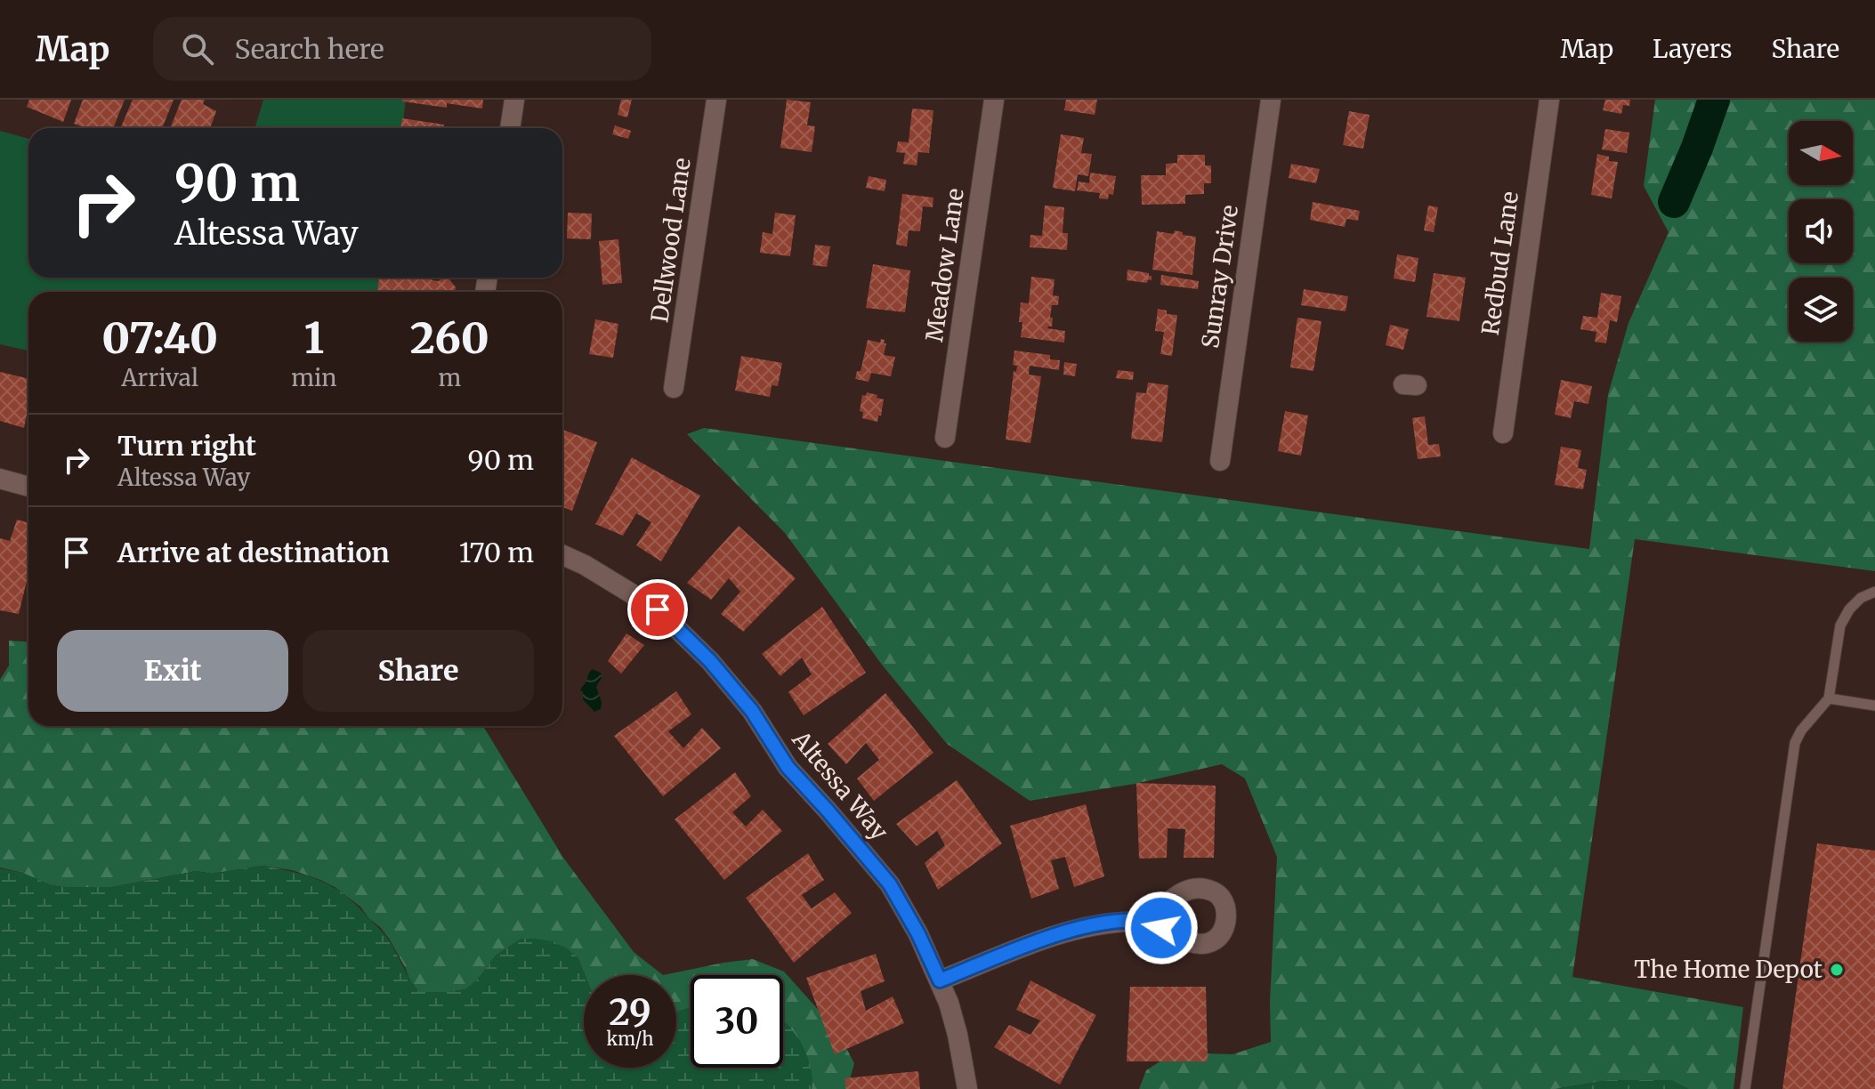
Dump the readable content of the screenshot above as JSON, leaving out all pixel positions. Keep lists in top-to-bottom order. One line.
{"streets":{"street":["Dellwood Lane","Redbud Lane","Meadow Lane","Sunray Drive","Altessa Way"]},"places":["The Home Depot"],"north":"right","page":{"header":"Map","search":"Search here","nav":["Map","Layers","Share"],"turn":["90 m","Altessa Way"],"eta":["07:40","Arrival","1","min","260","m"],"list":[{"name":"Turn right","note":"Altessa Way","value":"90 m"},{"name":"Arrive at destination","value":"170 m"}],"buttons":["Exit","Share"],"speed":"29 km/h","limit":"30"}}
